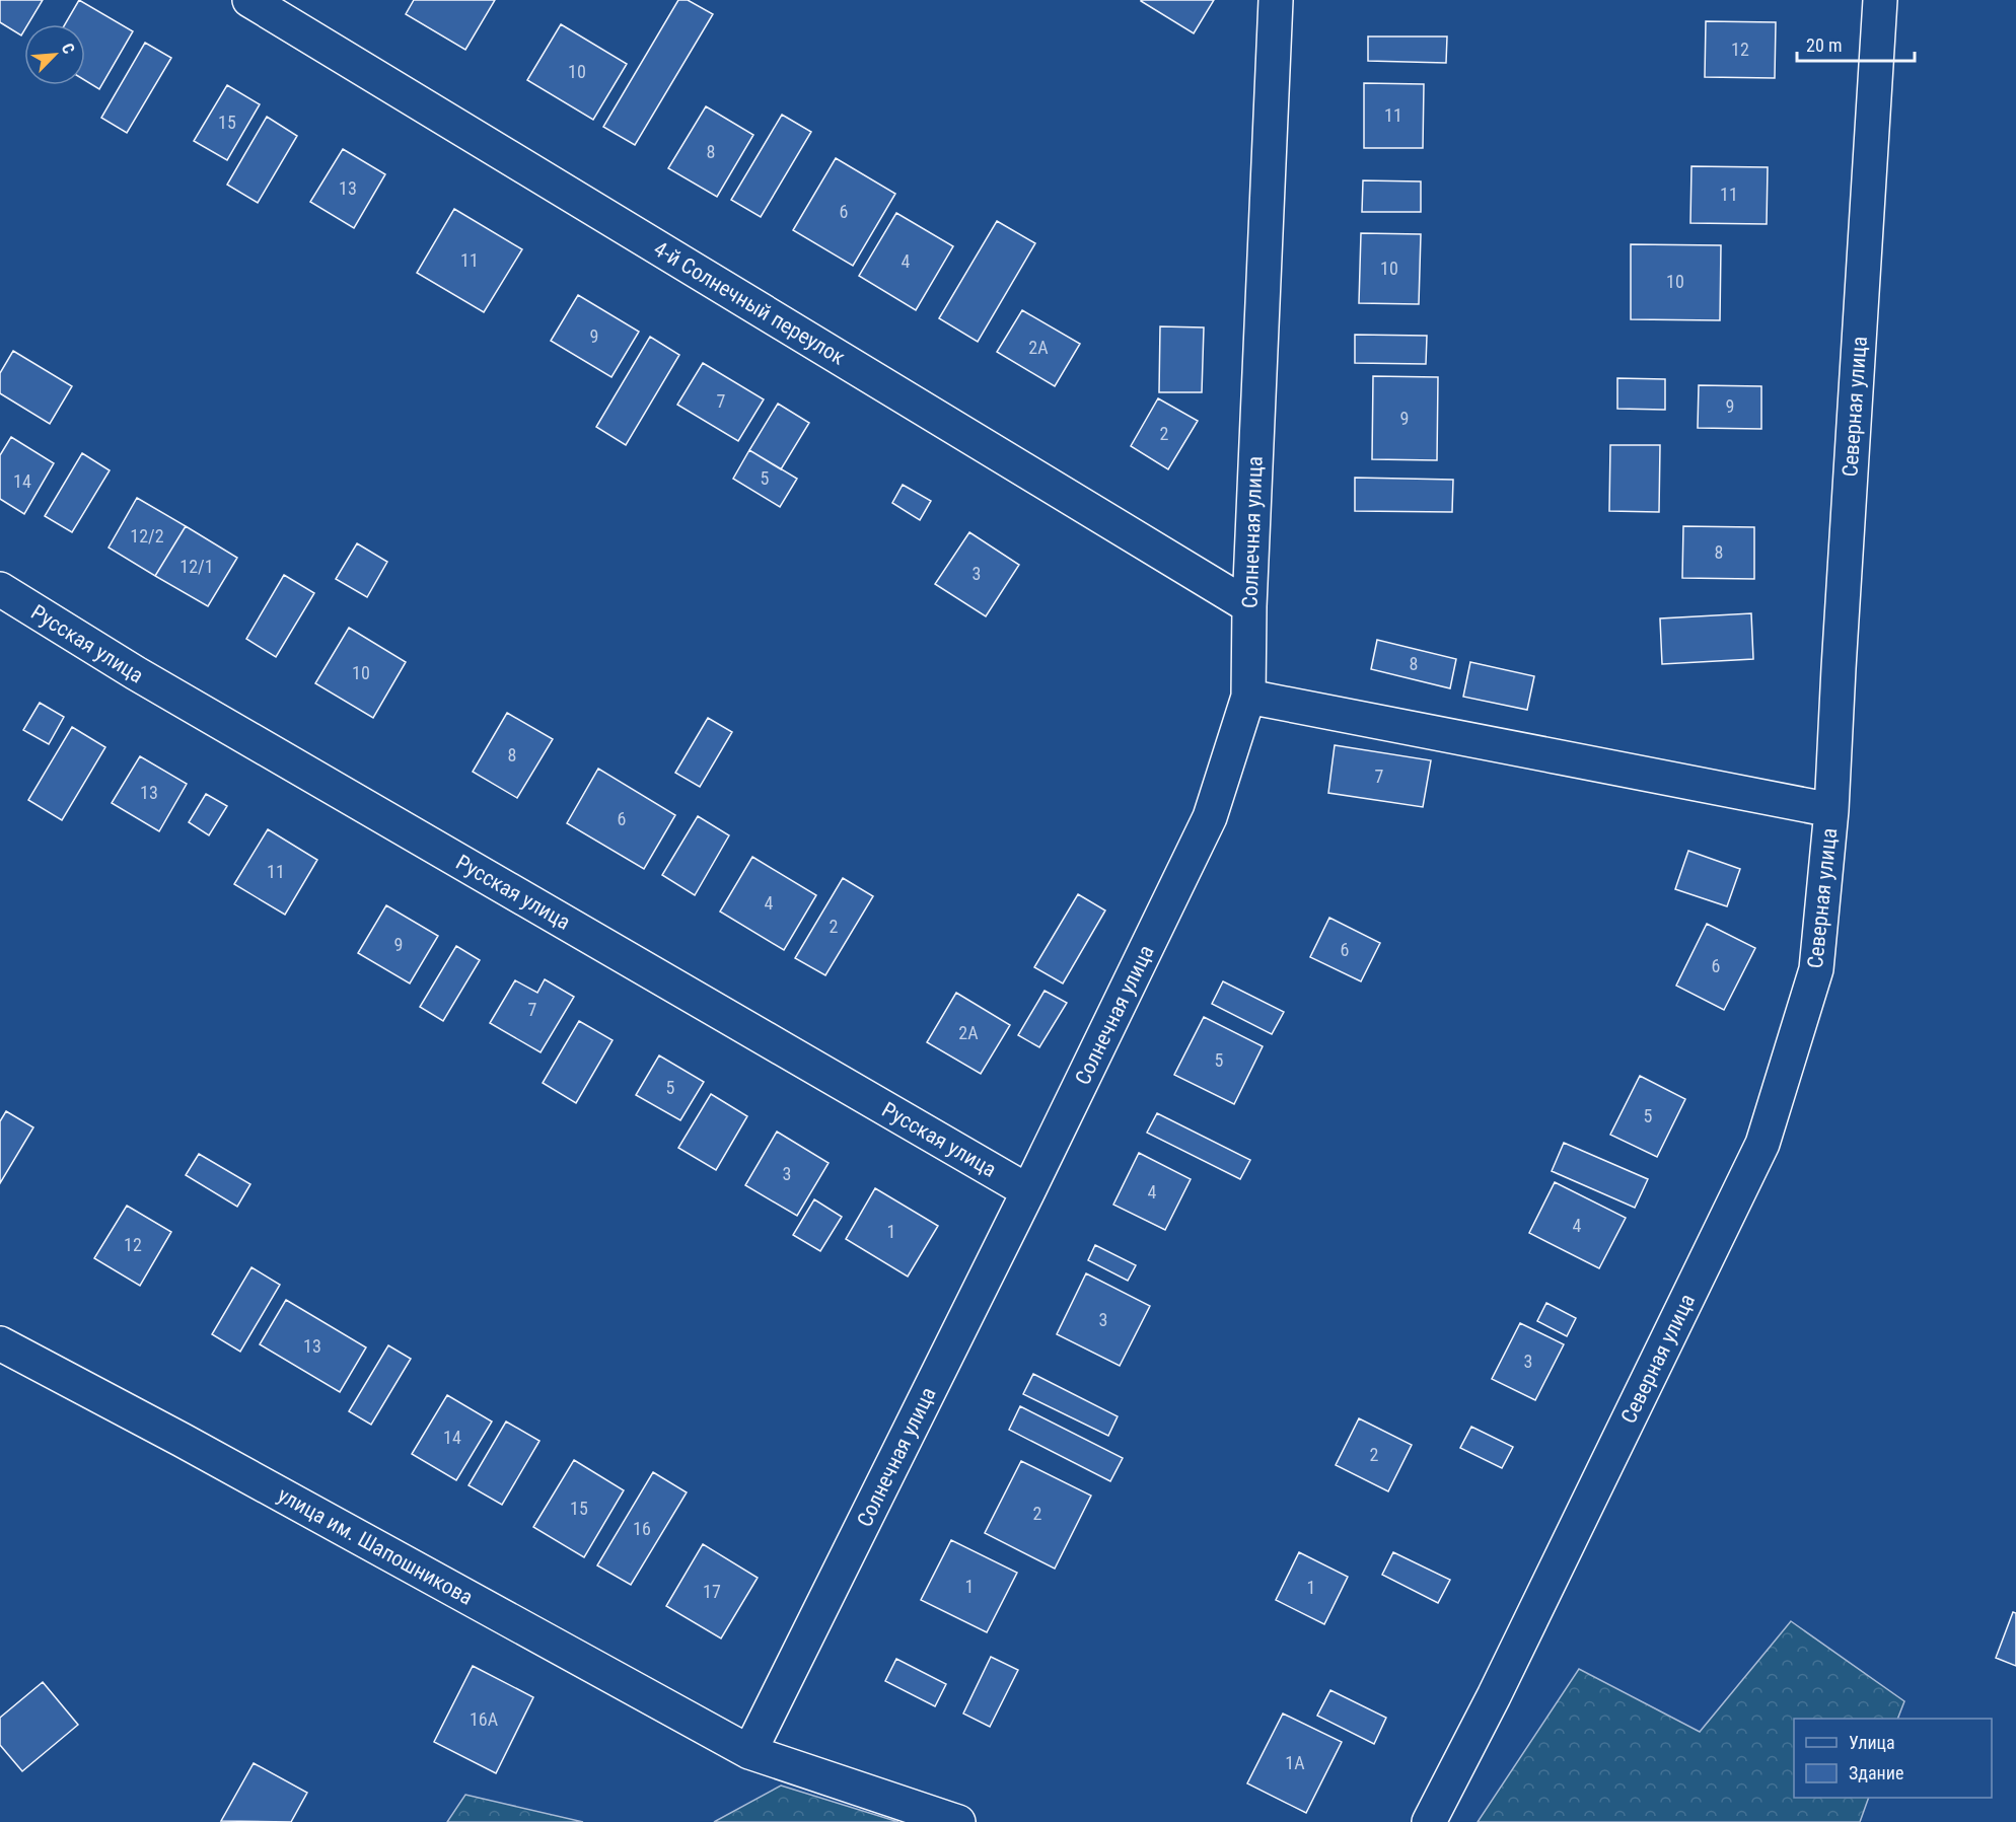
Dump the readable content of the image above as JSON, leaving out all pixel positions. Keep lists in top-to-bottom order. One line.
{"streets":{"street":["4-й Солнечный переулок","Северная улица","Солнечная улица","Русская улица","улица им. Шапошникова"]},"crossings":[["4-й Солнечный переулок","Солнечная улица"],["Солнечная улица","Русская улица"],["Солнечная улица","улица им. Шапошникова"]],"house_numbers":["12","10","11","15","8","13","11","6","11","4","10","10","9","2А","7","9","9","2","5","14","12/2","8","12/1","3","8","10","8","7","13","6","11","4","2","9","6","6","7","2А","5","5","5","3","4","4","1","12","3","13","3","14","2","15","2","16","1","1","17","16А","1А"],"legend":["Улица","Здание"],"scale_bar":"20 m","north":"top right"}
